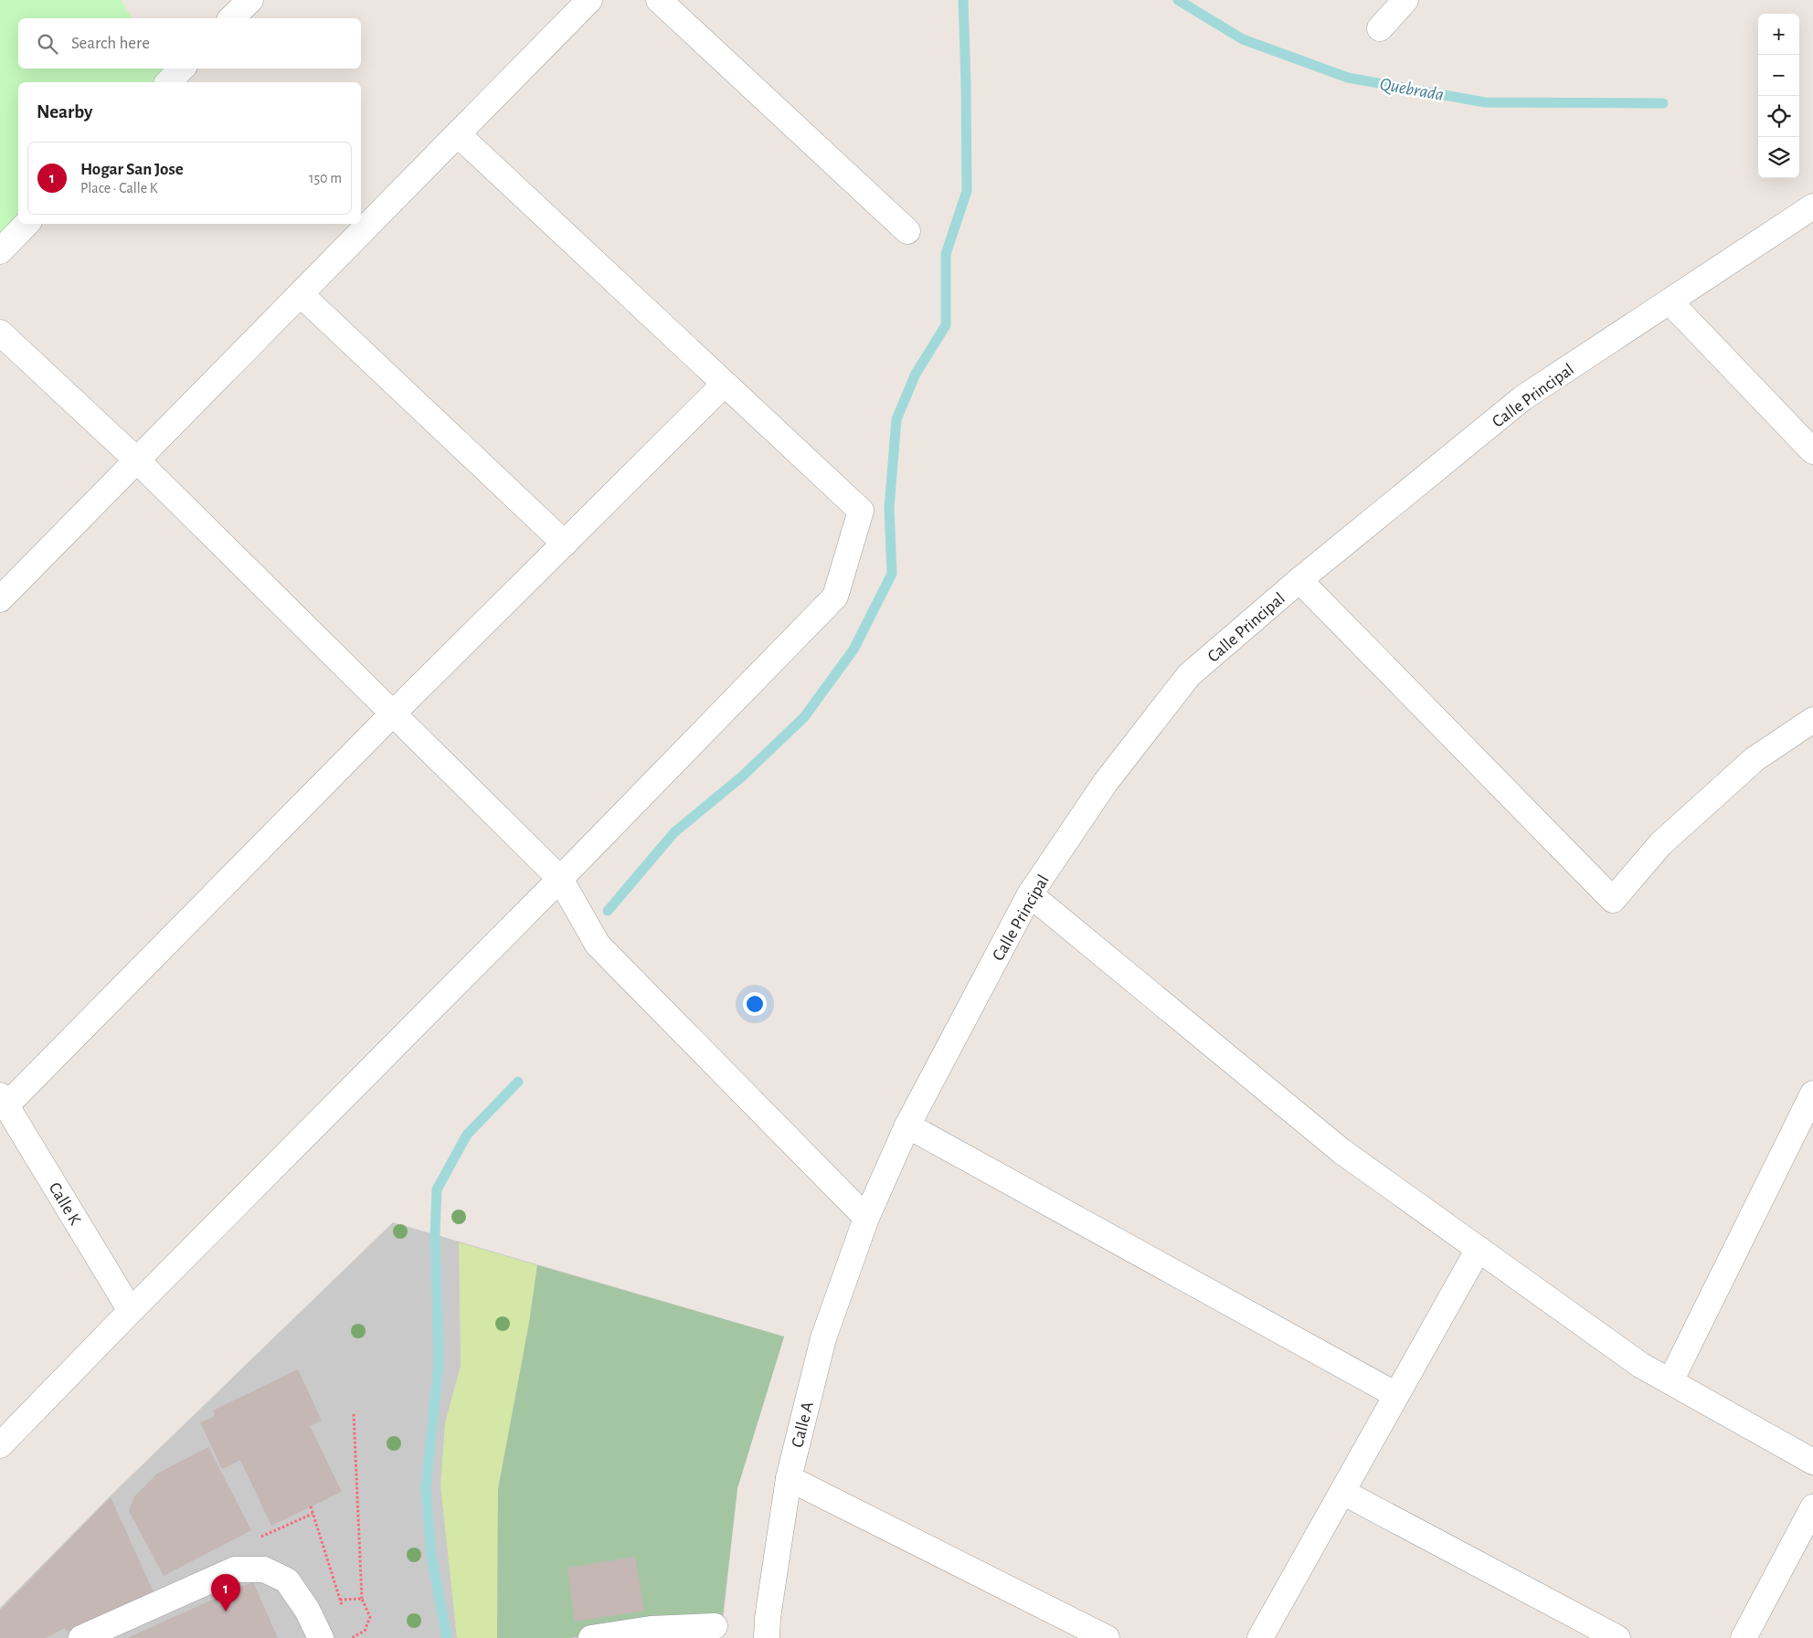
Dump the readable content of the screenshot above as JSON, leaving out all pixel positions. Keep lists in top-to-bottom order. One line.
{"streets":{"street":["Calle Principal","Calle K","Calle A"]},"crossings":[["Calle Principal","Calle A"]],"water":["Quebrada"],"page":{"map_buttons":["+","−"],"search":"Search here","heading":"Nearby","list":[{"mark":"1","name":"Hogar San Jose","note":"Place · Calle K","value":"150 m"}],"pins":"1"}}
